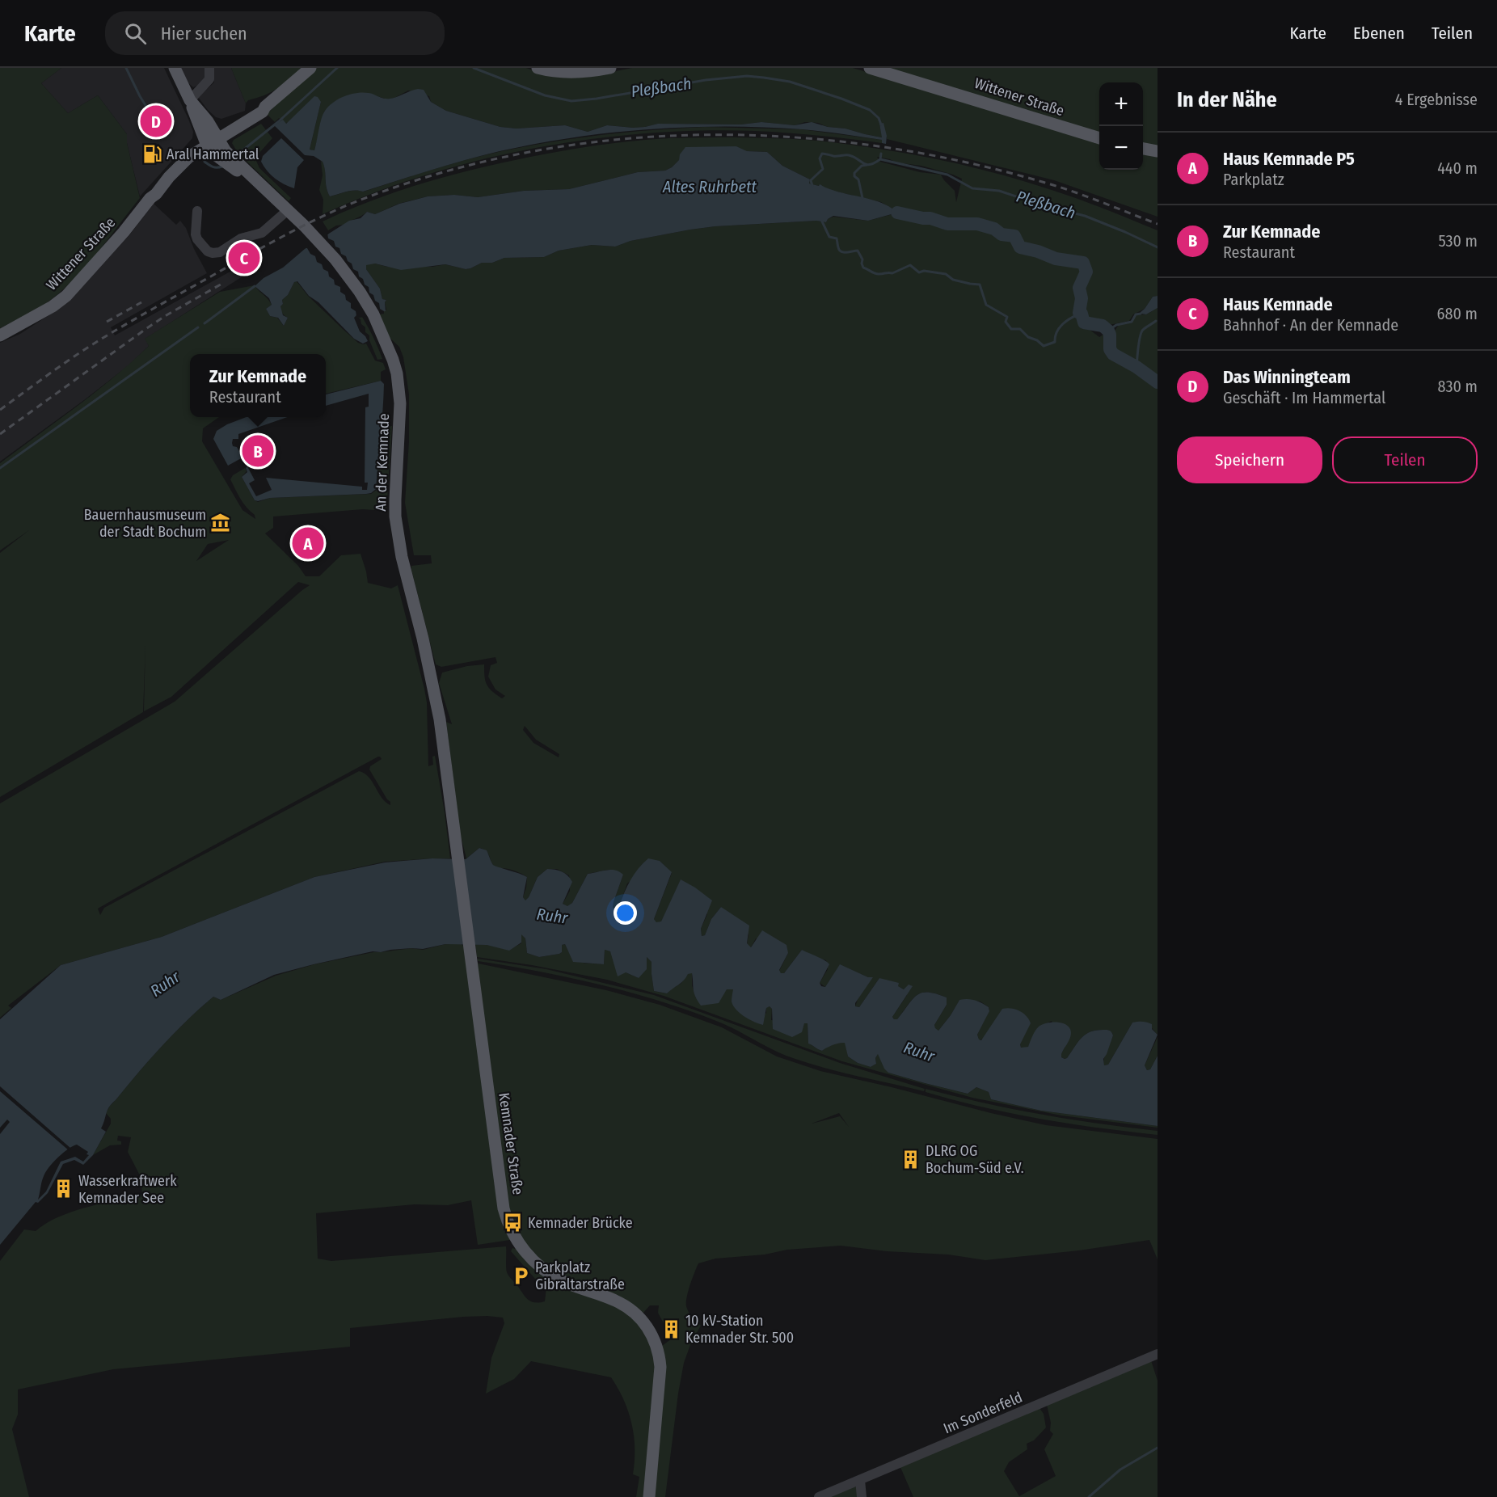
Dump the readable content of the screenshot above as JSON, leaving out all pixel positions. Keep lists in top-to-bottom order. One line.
{"streets":{"main road":["Wittener Straße","An der Kemnade","Kemnader Straße"],"street":["Im Sonderfeld"]},"crossings":[["Wittener Straße","An der Kemnade"],["An der Kemnade","Kemnader Straße"]],"water":["Pleßbach","Altes Ruhrbett","Ruhr"],"places":{"fuel station":["Aral Hammertal"],"museum":["Bauernhausmuseum der Stadt Bochum"],"building":["DLRG OG Bochum-Süd e.V.","Wasserkraftwerk Kemnader See","10 kV-Station Kemnader Str. 500"],"bus stop":["Kemnader Brücke"],"parking":["Parkplatz Gibraltarstraße"]},"page":{"header":"Karte","search":"Hier suchen","nav":["Karte","Ebenen","Teilen"],"heading":["In der Nähe","4 Ergebnisse"],"map_buttons":["+","−"],"pins":["D","C","B","A"],"list":[{"mark":"A","name":"Haus Kemnade P5","note":"Parkplatz","value":"440 m"},{"mark":"B","name":"Zur Kemnade","note":"Restaurant","value":"530 m"},{"mark":"C","name":"Haus Kemnade","note":"Bahnhof · An der Kemnade","value":"680 m"},{"mark":"D","name":"Das Winningteam","note":"Geschäft · Im Hammertal","value":"830 m"}],"popup":["Zur Kemnade","Restaurant"],"buttons":["Speichern","Teilen"]}}
